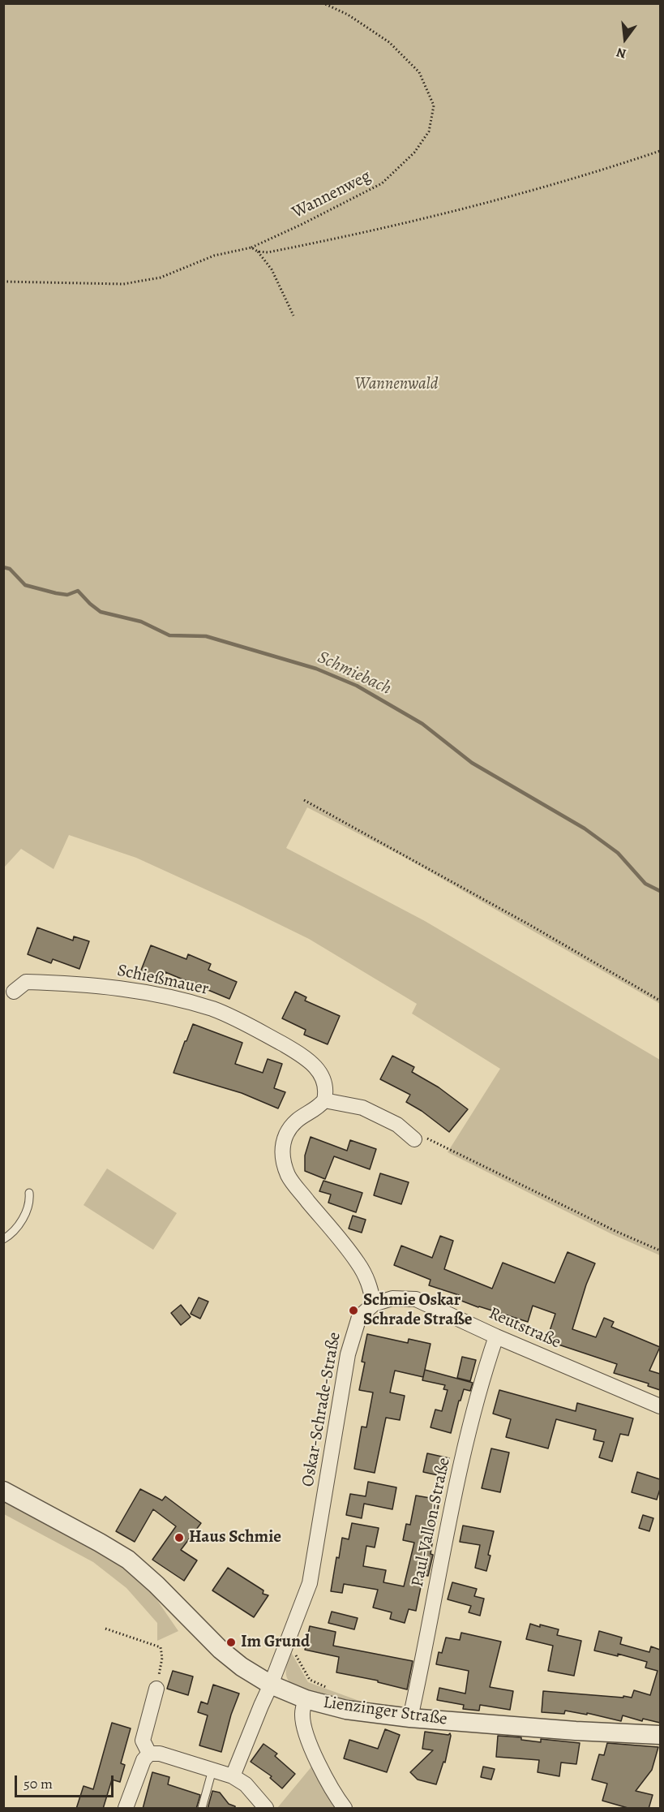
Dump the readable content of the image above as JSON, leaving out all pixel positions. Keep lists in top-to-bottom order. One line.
{"streets":{"street":["Schießmauer","Reutstraße","Oskar-Schrade-Straße","Paul-Vallon-Straße","Lienzinger Straße"],"path":["Wannenweg"]},"crossings":[["Reutstraße","Oskar-Schrade-Straße"],["Reutstraße","Paul-Vallon-Straße"],["Oskar-Schrade-Straße","Lienzinger Straße"],["Paul-Vallon-Straße","Lienzinger Straße"]],"water":["Schmiebach"],"parks":["Wannenwald"],"places":["Schmie Oskar Schrade Straße","Haus Schmie","Im Grund"],"scale_bar":"50 m","north":"bottom"}
